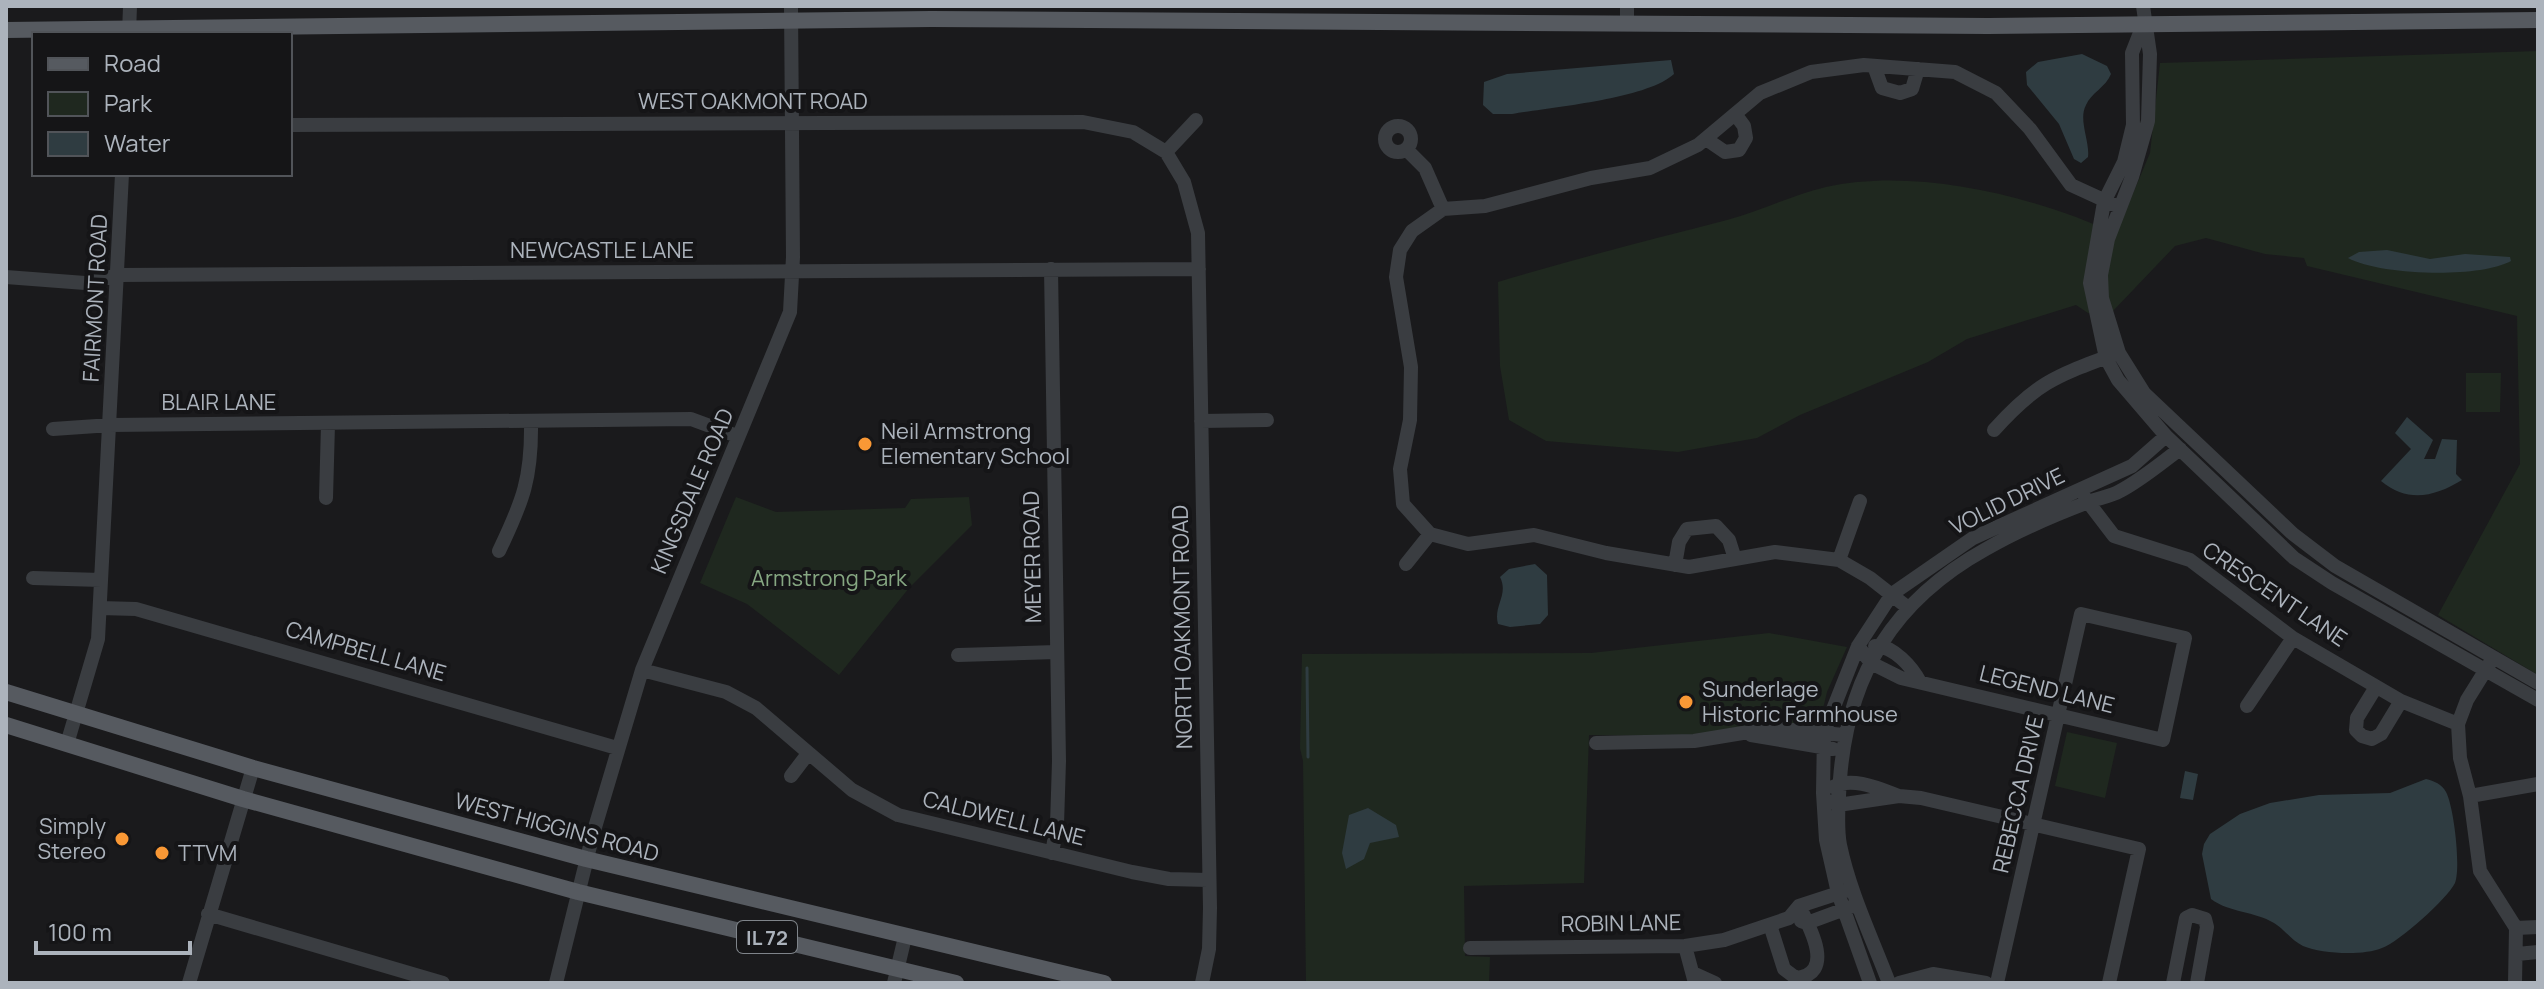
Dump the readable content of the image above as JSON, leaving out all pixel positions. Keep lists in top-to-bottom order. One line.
{"streets":{"main road":["WEST HIGGINS ROAD","IL 72"],"street":["WEST OAKMONT ROAD","NEWCASTLE LANE","FAIRMONT ROAD","BLAIR LANE","KINGSDALE ROAD","VOLID DRIVE","MEYER ROAD","CRESCENT LANE","NORTH OAKMONT ROAD","CAMPBELL LANE","LEGEND LANE","REBECCA DRIVE","CALDWELL LANE","ROBIN LANE"]},"crossings":[["WEST OAKMONT ROAD","KINGSDALE ROAD"],["WEST OAKMONT ROAD","NORTH OAKMONT ROAD"],["NEWCASTLE LANE","FAIRMONT ROAD"],["NEWCASTLE LANE","KINGSDALE ROAD"],["NEWCASTLE LANE","MEYER ROAD"],["NEWCASTLE LANE","NORTH OAKMONT ROAD"],["FAIRMONT ROAD","BLAIR LANE"],["FAIRMONT ROAD","CAMPBELL LANE"],["FAIRMONT ROAD","WEST HIGGINS ROAD"],["FAIRMONT ROAD","IL 72"],["BLAIR LANE","KINGSDALE ROAD"],["KINGSDALE ROAD","CAMPBELL LANE"],["KINGSDALE ROAD","CALDWELL LANE"],["KINGSDALE ROAD","WEST HIGGINS ROAD"],["KINGSDALE ROAD","IL 72"],["VOLID DRIVE","CRESCENT LANE"],["VOLID DRIVE","LEGEND LANE"],["MEYER ROAD","CALDWELL LANE"],["NORTH OAKMONT ROAD","CALDWELL LANE"],["LEGEND LANE","REBECCA DRIVE"]],"parks":["Armstrong Park"],"places":["Neil Armstrong Elementary School","Sunderlage Historic Farmhouse","Simply Stereo","TTVM"],"legend":["Road","Park","Water"],"scale_bar":"100 m"}
